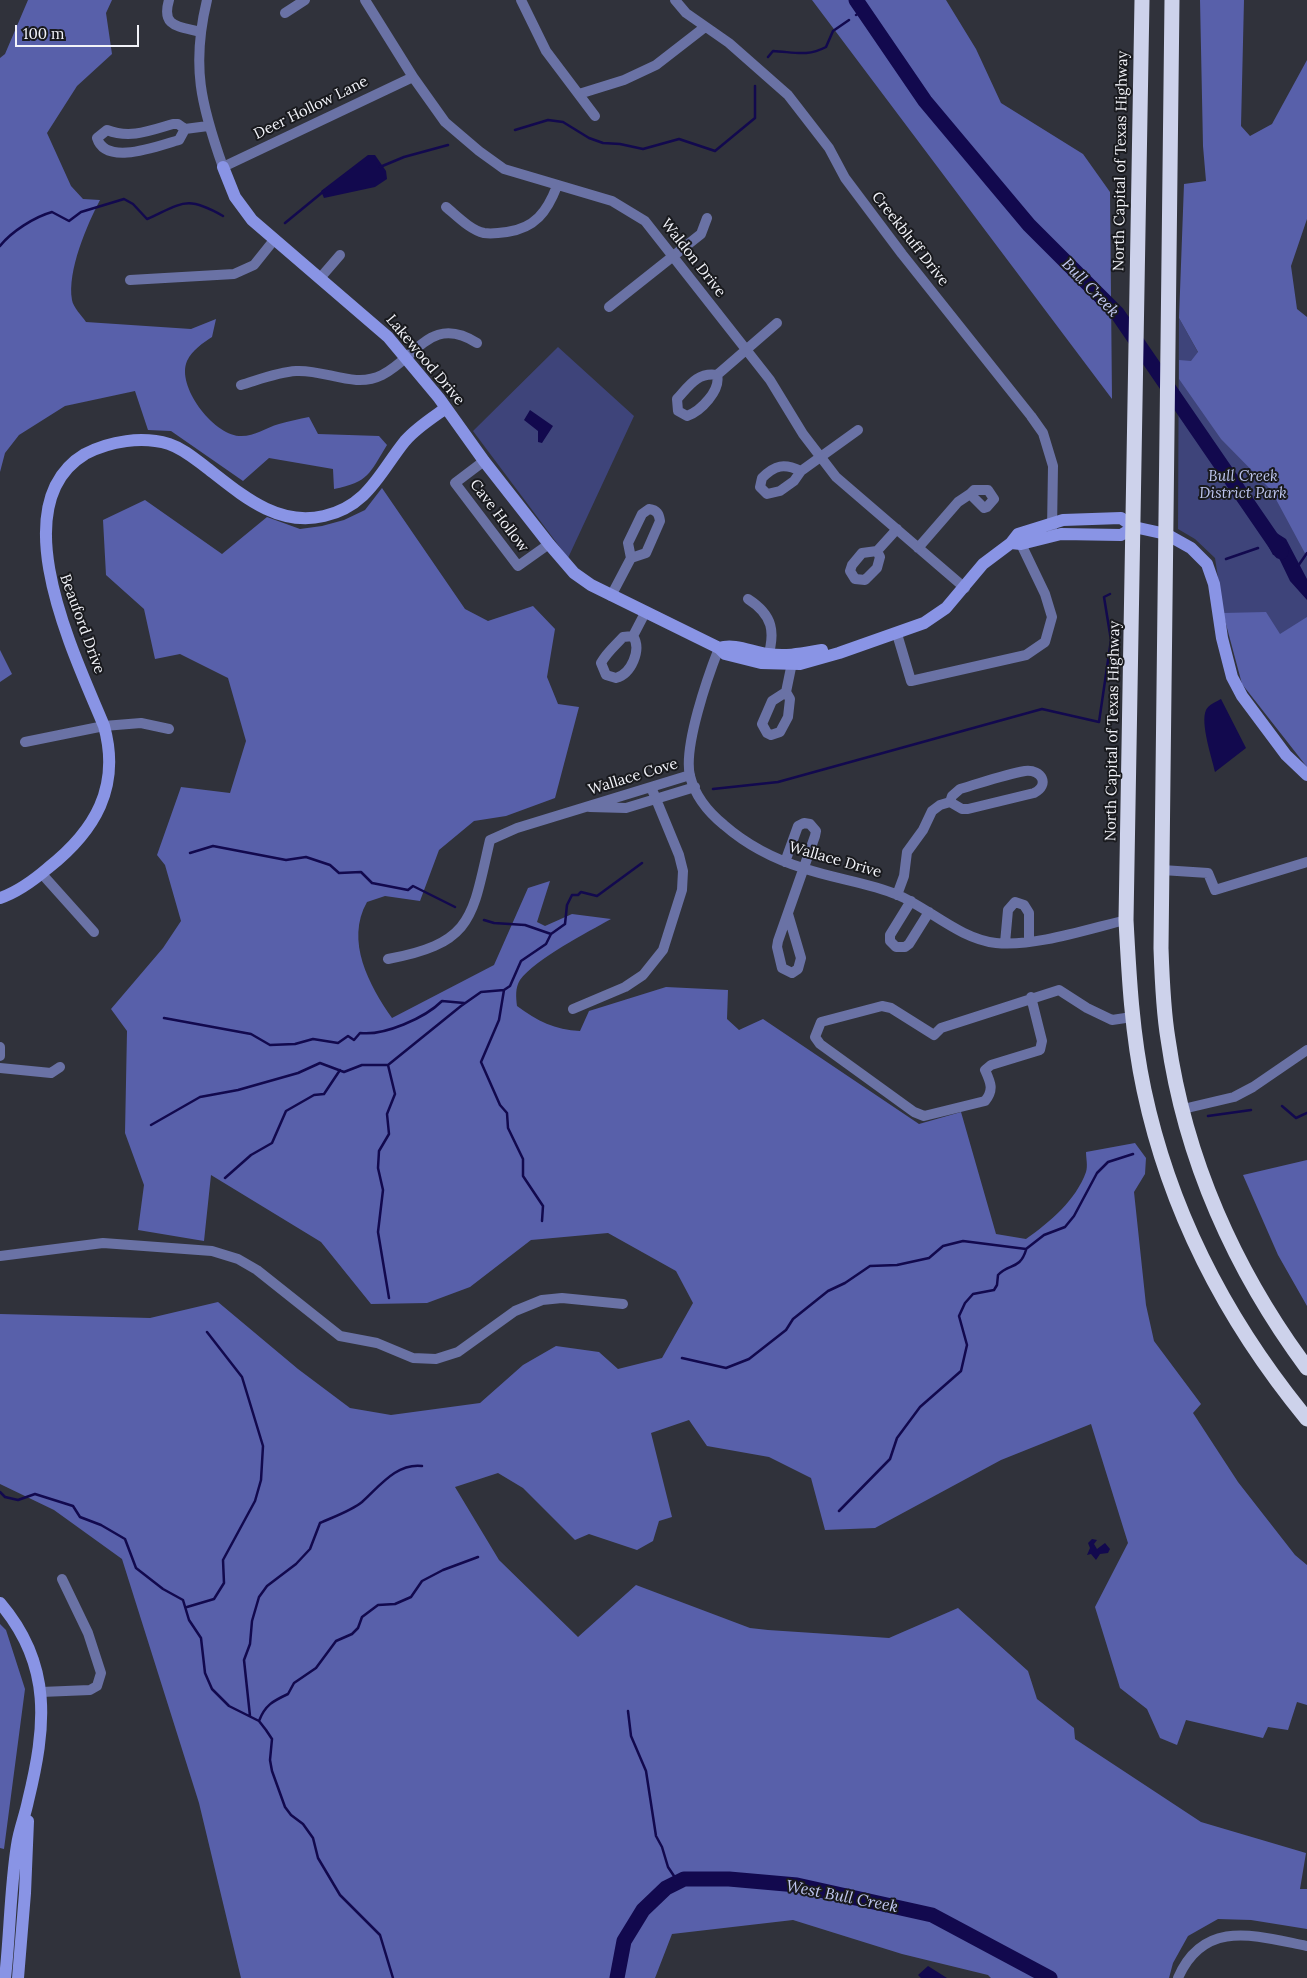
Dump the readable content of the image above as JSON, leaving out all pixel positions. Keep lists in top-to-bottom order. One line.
{"streets":{"highway":["North Capital of Texas Highway"],"street":["Deer Hollow Lane","Creekbluff Drive","Waldon Drive","Lakewood Drive","Cave Hollow","Beauford Drive","Wallace Cove","Wallace Drive"]},"crossings":[["Deer Hollow Lane","Waldon Drive"],["Deer Hollow Lane","Lakewood Drive"],["North Capital of Texas Highway","Lakewood Drive"],["North Capital of Texas Highway","Wallace Drive"],["Creekbluff Drive","Lakewood Drive"],["Waldon Drive","Lakewood Drive"],["Lakewood Drive","Cave Hollow"],["Lakewood Drive","Beauford Drive"],["Lakewood Drive","Wallace Drive"],["Wallace Cove","Wallace Drive"]],"water":["Bull Creek","West Bull Creek"],"parks":["Bull Creek District Park"],"scale_bar":"100 m"}
